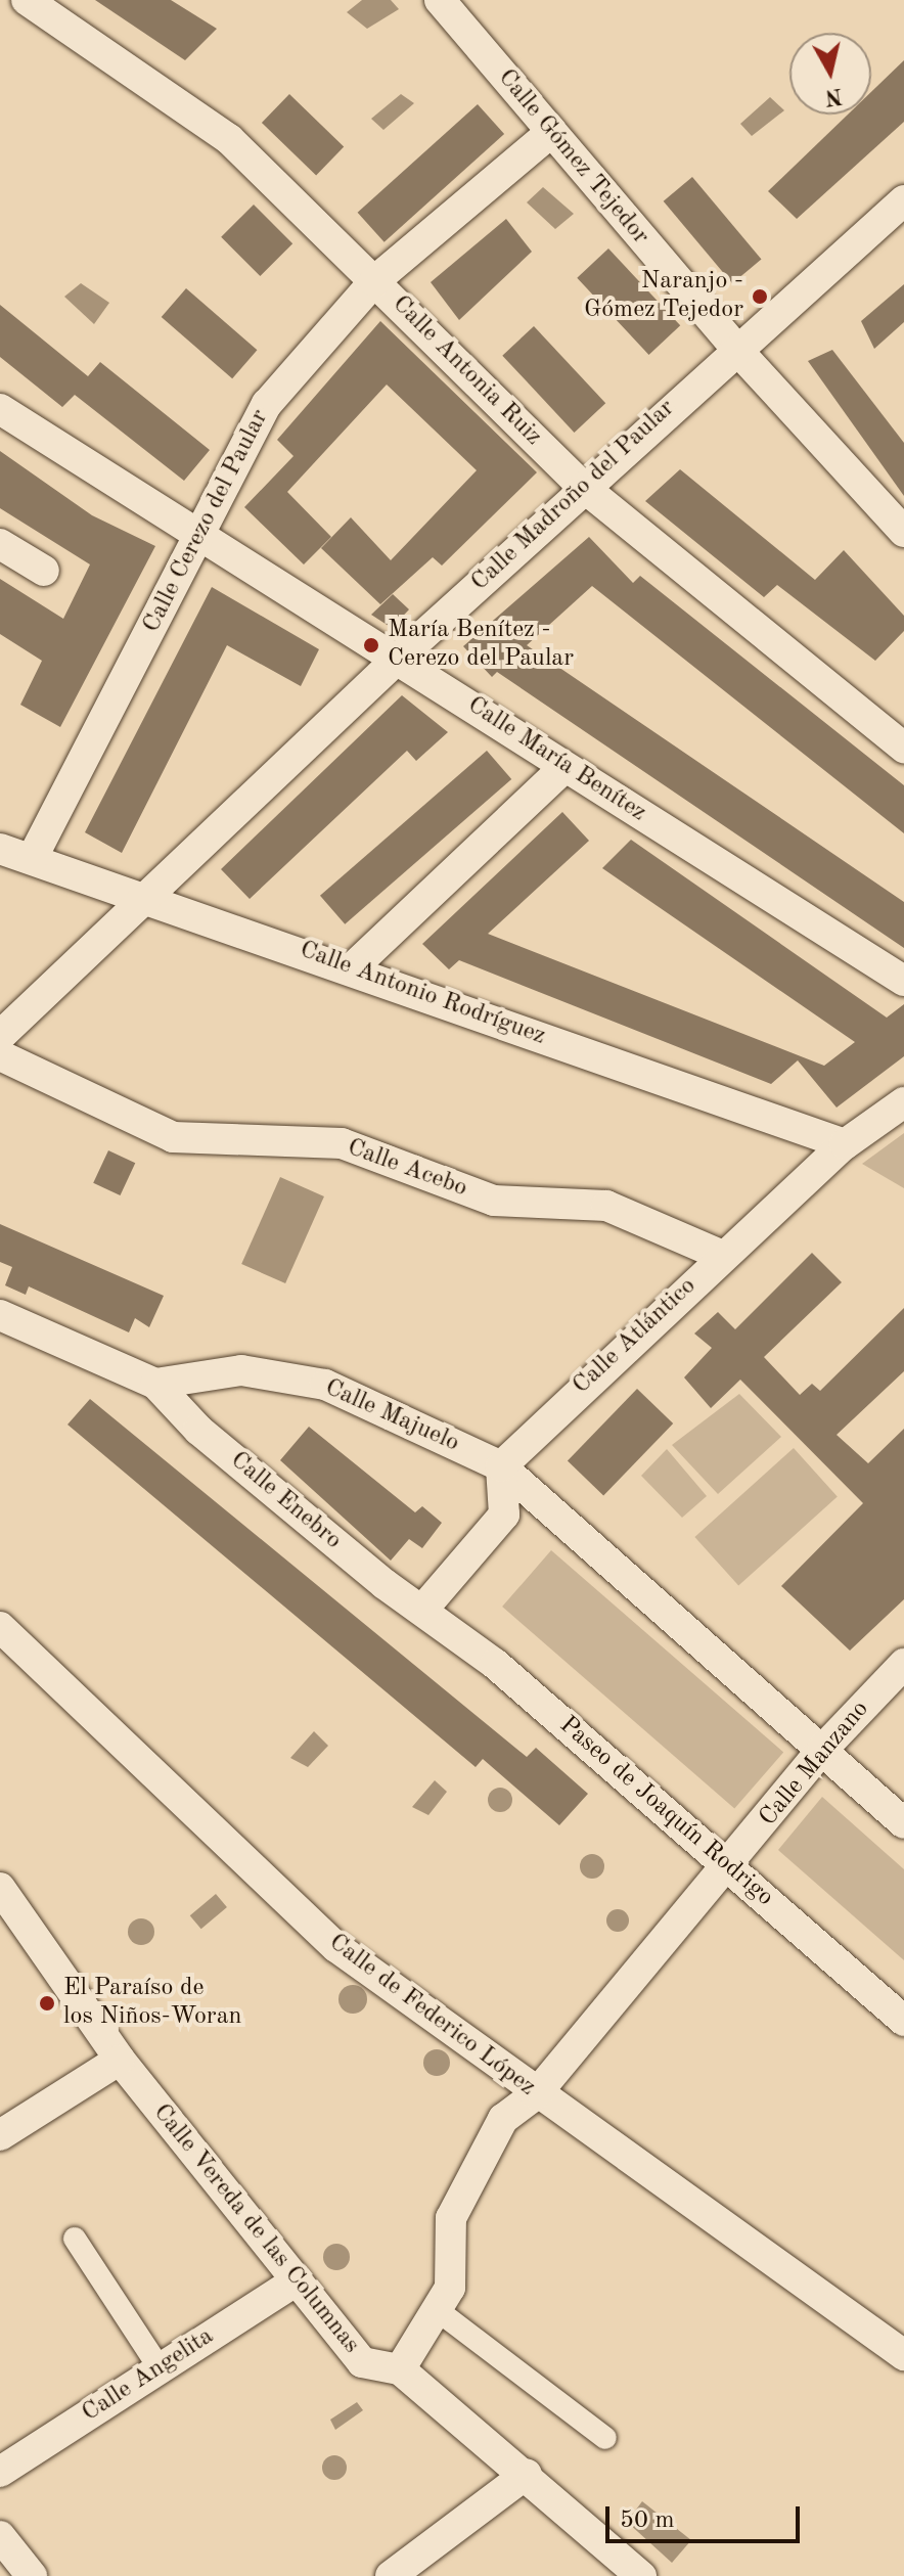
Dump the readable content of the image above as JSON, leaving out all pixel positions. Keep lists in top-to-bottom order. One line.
{"streets":{"street":["Calle Gómez Tejedor","Calle Antonia Ruiz","Calle Madroño del Paular","Calle Cerezo del Paular","Calle María Benítez","Calle Antonio Rodríguez","Calle Acebo","Calle Atlántico","Calle Majuelo","Calle Enebro","Calle Manzano","Paseo de Joaquín Rodrigo","Calle de Federico López","Calle Vereda de las Columnas","Calle Angelita"]},"crossings":[["Calle Gómez Tejedor","Calle Madroño del Paular"],["Calle Gómez Tejedor","Calle Cerezo del Paular"],["Calle Antonia Ruiz","Calle Madroño del Paular"],["Calle Antonia Ruiz","Calle Cerezo del Paular"],["Calle Madroño del Paular","Calle María Benítez"],["Calle Madroño del Paular","Calle Antonio Rodríguez"],["Calle Cerezo del Paular","Calle María Benítez"],["Calle Cerezo del Paular","Calle Antonio Rodríguez"],["Calle Antonio Rodríguez","Calle Atlántico"],["Calle Acebo","Calle Atlántico"],["Calle Atlántico","Calle Majuelo"],["Calle Majuelo","Calle Enebro"],["Calle Enebro","Paseo de Joaquín Rodrigo"],["Calle Manzano","Paseo de Joaquín Rodrigo"],["Calle Manzano","Calle de Federico López"],["Calle Manzano","Calle Vereda de las Columnas"],["Calle Vereda de las Columnas","Calle Angelita"]],"places":["Naranjo - Gómez Tejedor","María Benítez - Cerezo del Paular","El Paraíso de los Niños-Woran"],"scale_bar":"50 m","north":"bottom"}
